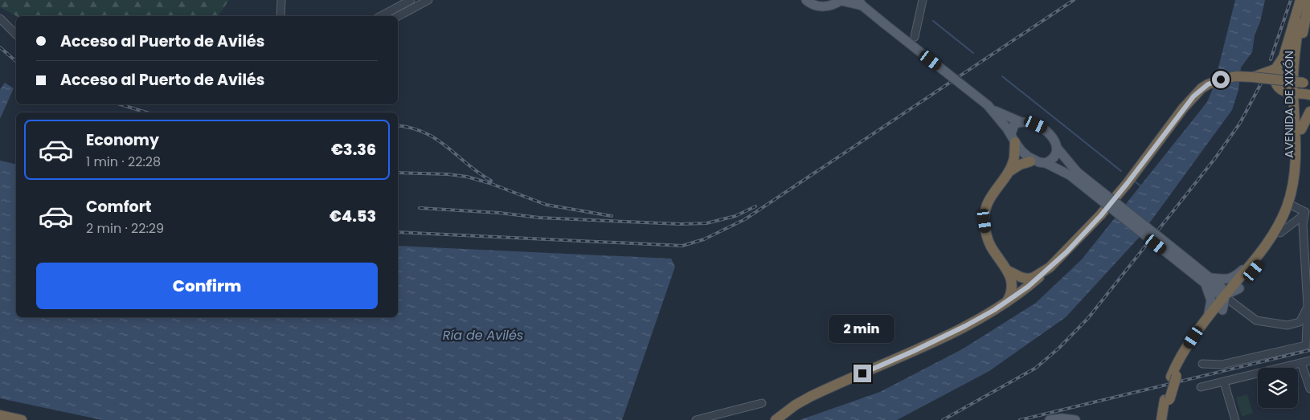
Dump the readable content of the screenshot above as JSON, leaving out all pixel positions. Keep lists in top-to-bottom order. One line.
{"streets":{"highway":["AVENIDA DE XIXÓN"]},"water":["Ría de Avilés"],"page":{"banner":["Acceso al Puerto de Avilés","Acceso al Puerto de Avilés"],"list":[{"name":"Economy","note":"1 min · 22:28","value":"€3.36"},{"name":"Comfort","note":"2 min · 22:29","value":"€4.53"}],"buttons":"Confirm","bubble":"2 min"}}
